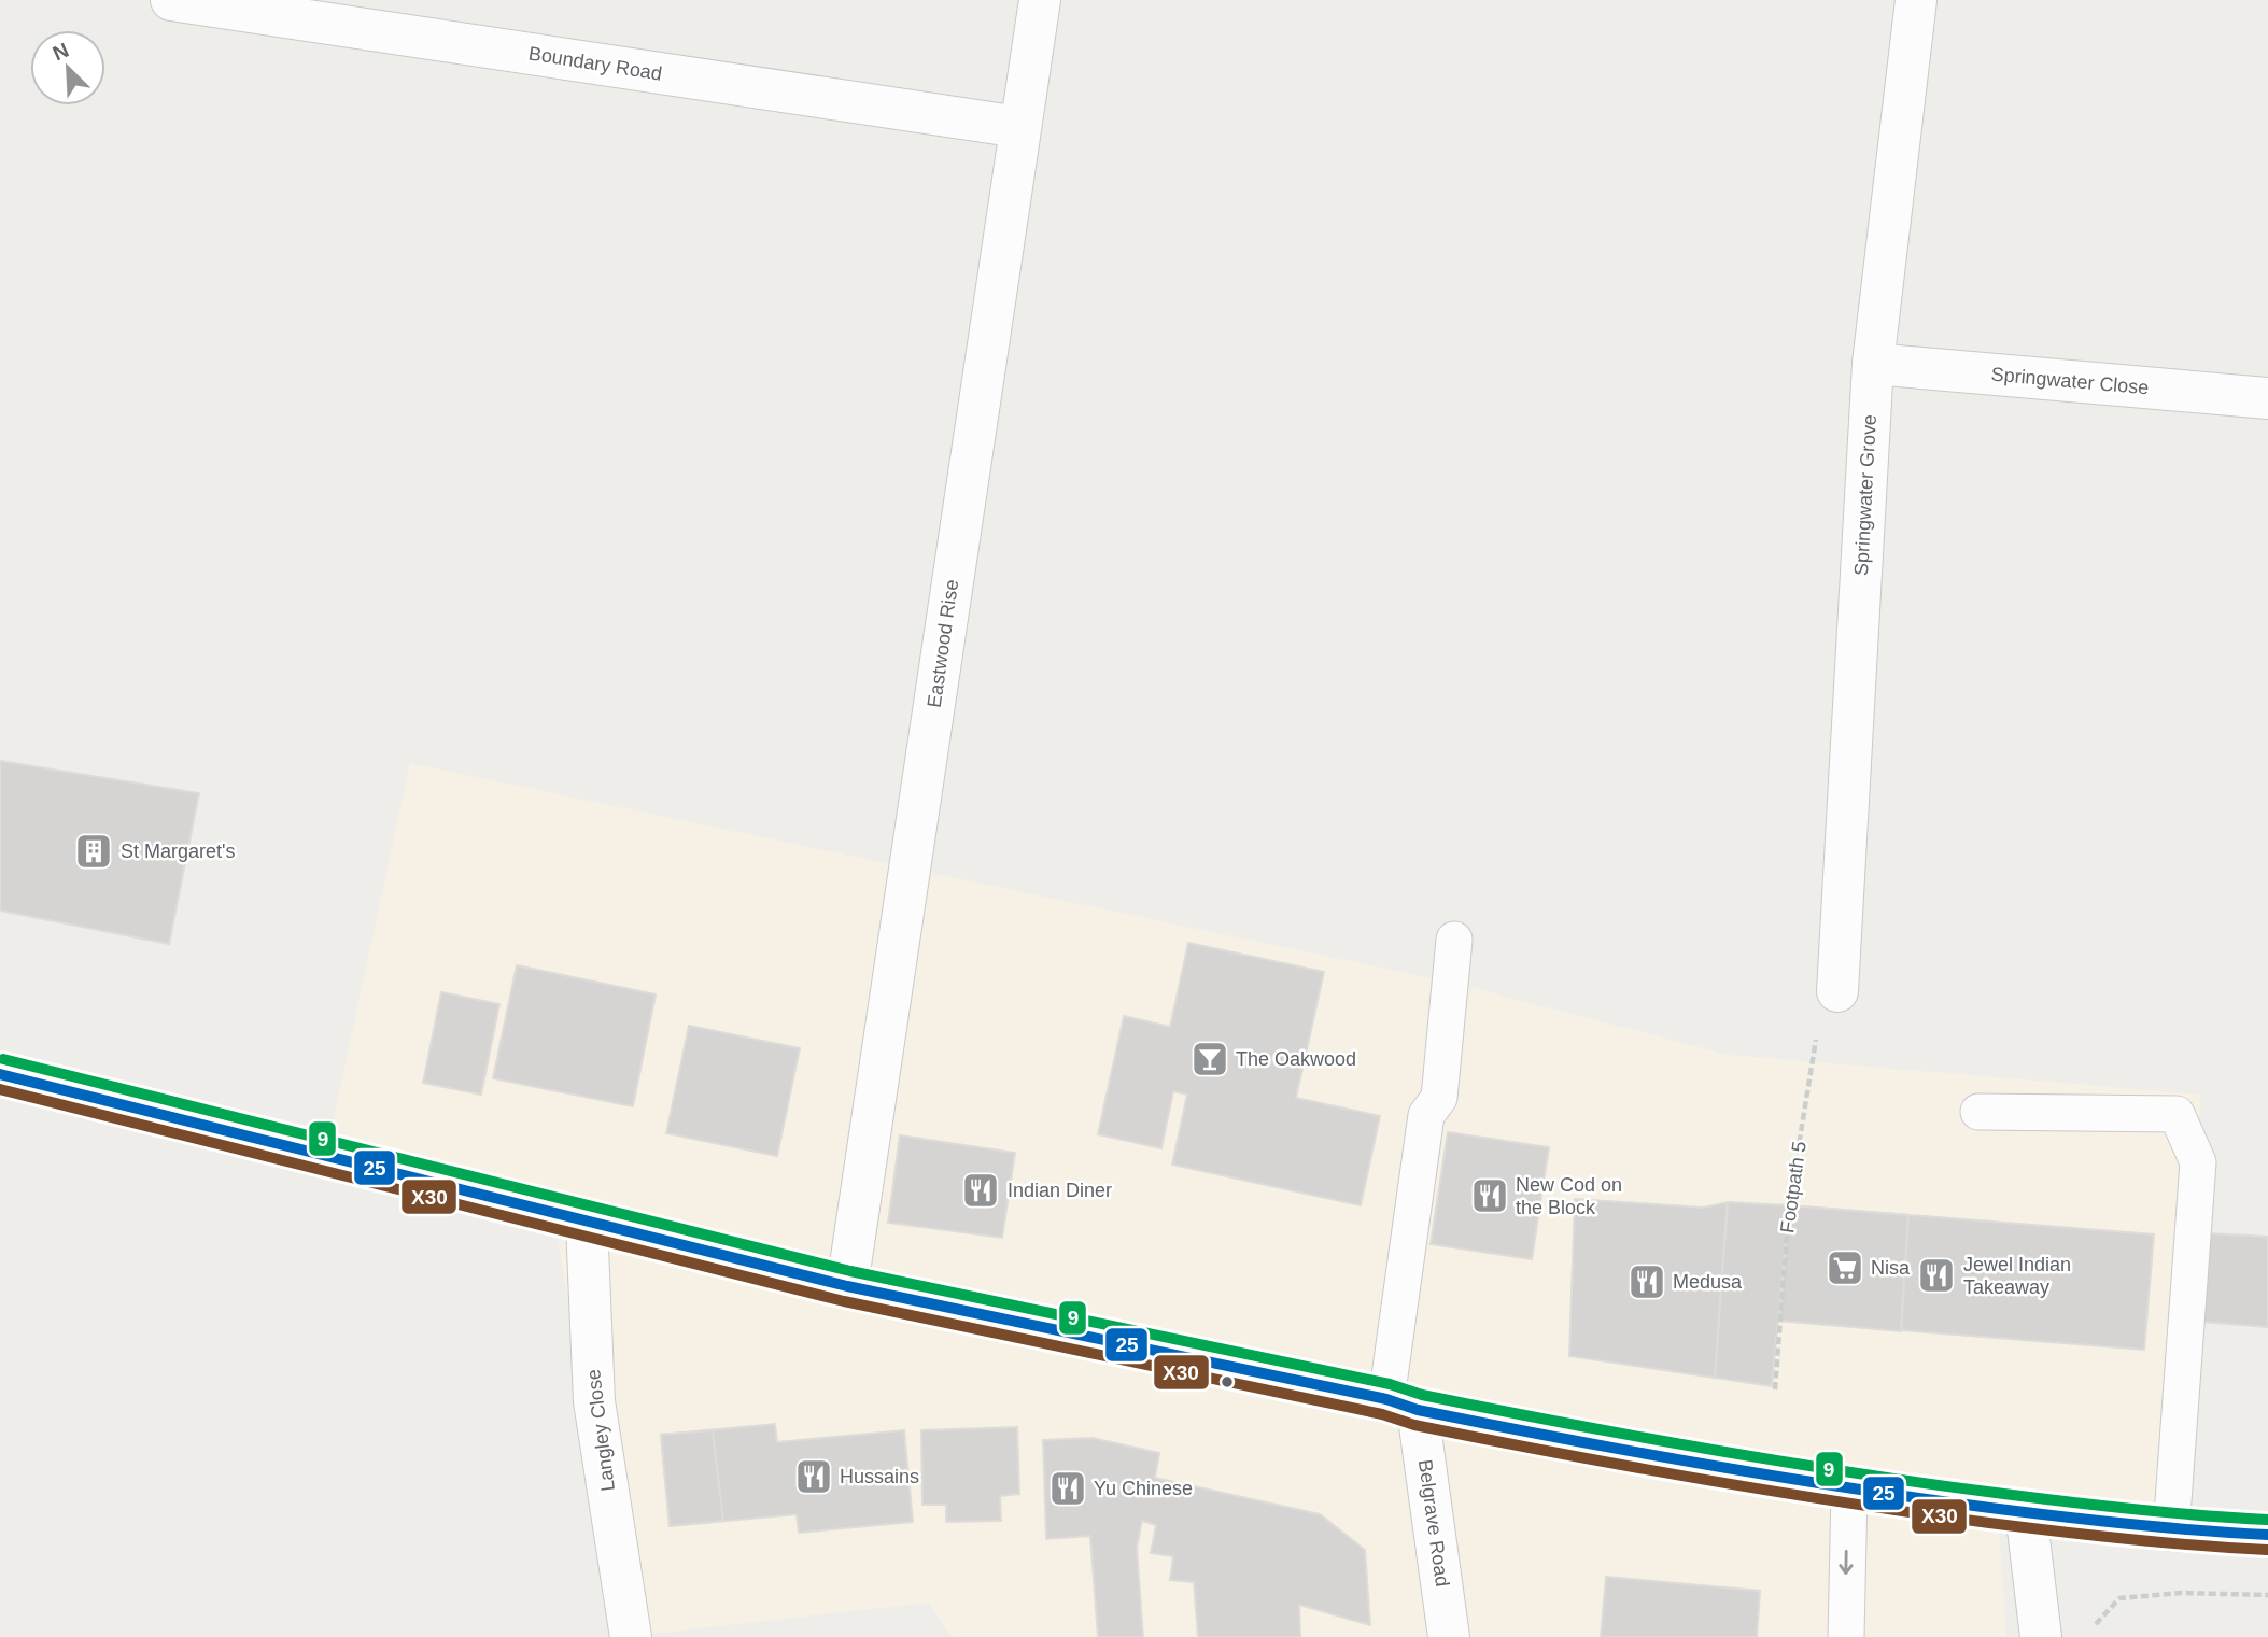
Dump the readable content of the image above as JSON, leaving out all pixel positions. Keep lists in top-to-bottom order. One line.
{"streets":{"street":["Boundary Road","Springwater Close","Springwater Grove","Eastwood Rise","Langley Close","Belgrave Road"],"path":["Footpath 5"]},"crossings":[["Boundary Road","Eastwood Rise"],["Springwater Close","Springwater Grove"],["Springwater Grove","Footpath 5"]],"places":{"building":["St Margaret's"],"bar":["The Oakwood"],"restaurant":["Indian Diner","New Cod on the Block","Jewel Indian Takeaway","Medusa","Hussains","Yu Chinese"],"supermarket":["Nisa"]},"lines":["transit line 9","transit line 25","transit line X30"],"north":"top left"}
